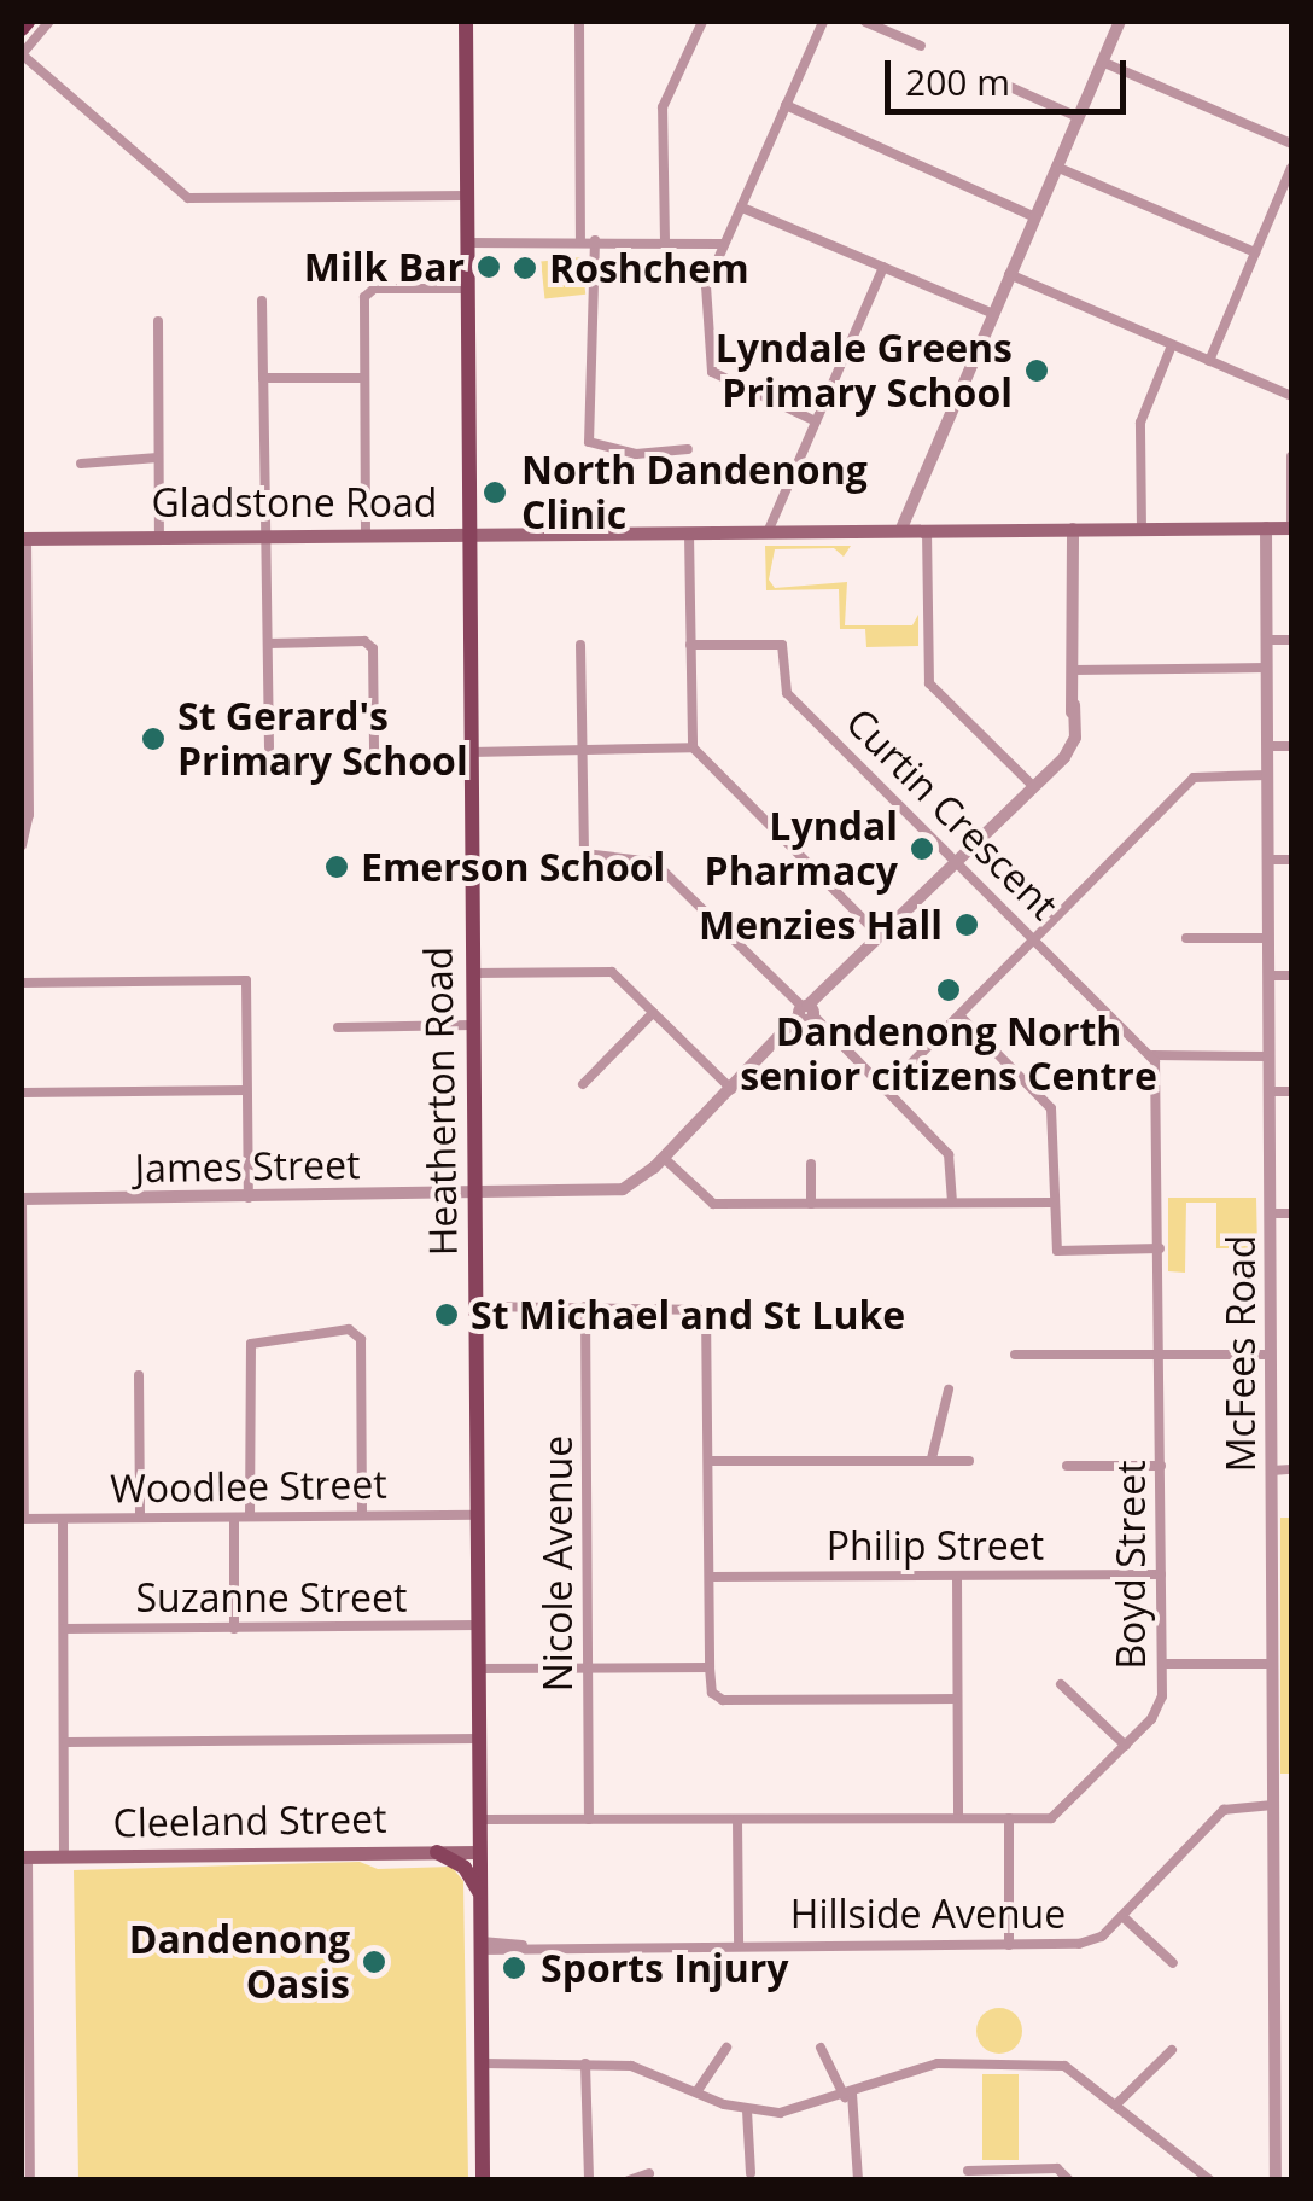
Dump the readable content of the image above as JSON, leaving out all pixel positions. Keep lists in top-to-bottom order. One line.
{"streets":{"main road":["Gladstone Road","Heatherton Road","Cleeland Street"],"street":["Curtin Crescent","James Street","McFees Road","Woodlee Street","Philip Street","Nicole Avenue","Boyd Street","Suzanne Street","Hillside Avenue"]},"crossings":[["Gladstone Road","Heatherton Road"],["Gladstone Road","McFees Road"],["Curtin Crescent","Boyd Street"],["Heatherton Road","James Street"],["Heatherton Road","Woodlee Street"],["Heatherton Road","Boyd Street"],["Heatherton Road","Suzanne Street"],["Heatherton Road","Cleeland Street"],["Heatherton Road","Hillside Avenue"],["McFees Road","Hillside Avenue"],["Philip Street","Boyd Street"],["Nicole Avenue","Boyd Street"]],"places":["Milk Bar","Roshchem","Lyndale Greens Primary School","North Dandenong Clinic","St Gerard's Primary School","Lyndal Pharmacy","Emerson School","Menzies Hall","Dandenong North senior citizens Centre","St Michael and St Luke","Dandenong Oasis","Sports Injury"],"scale_bar":"200 m"}
